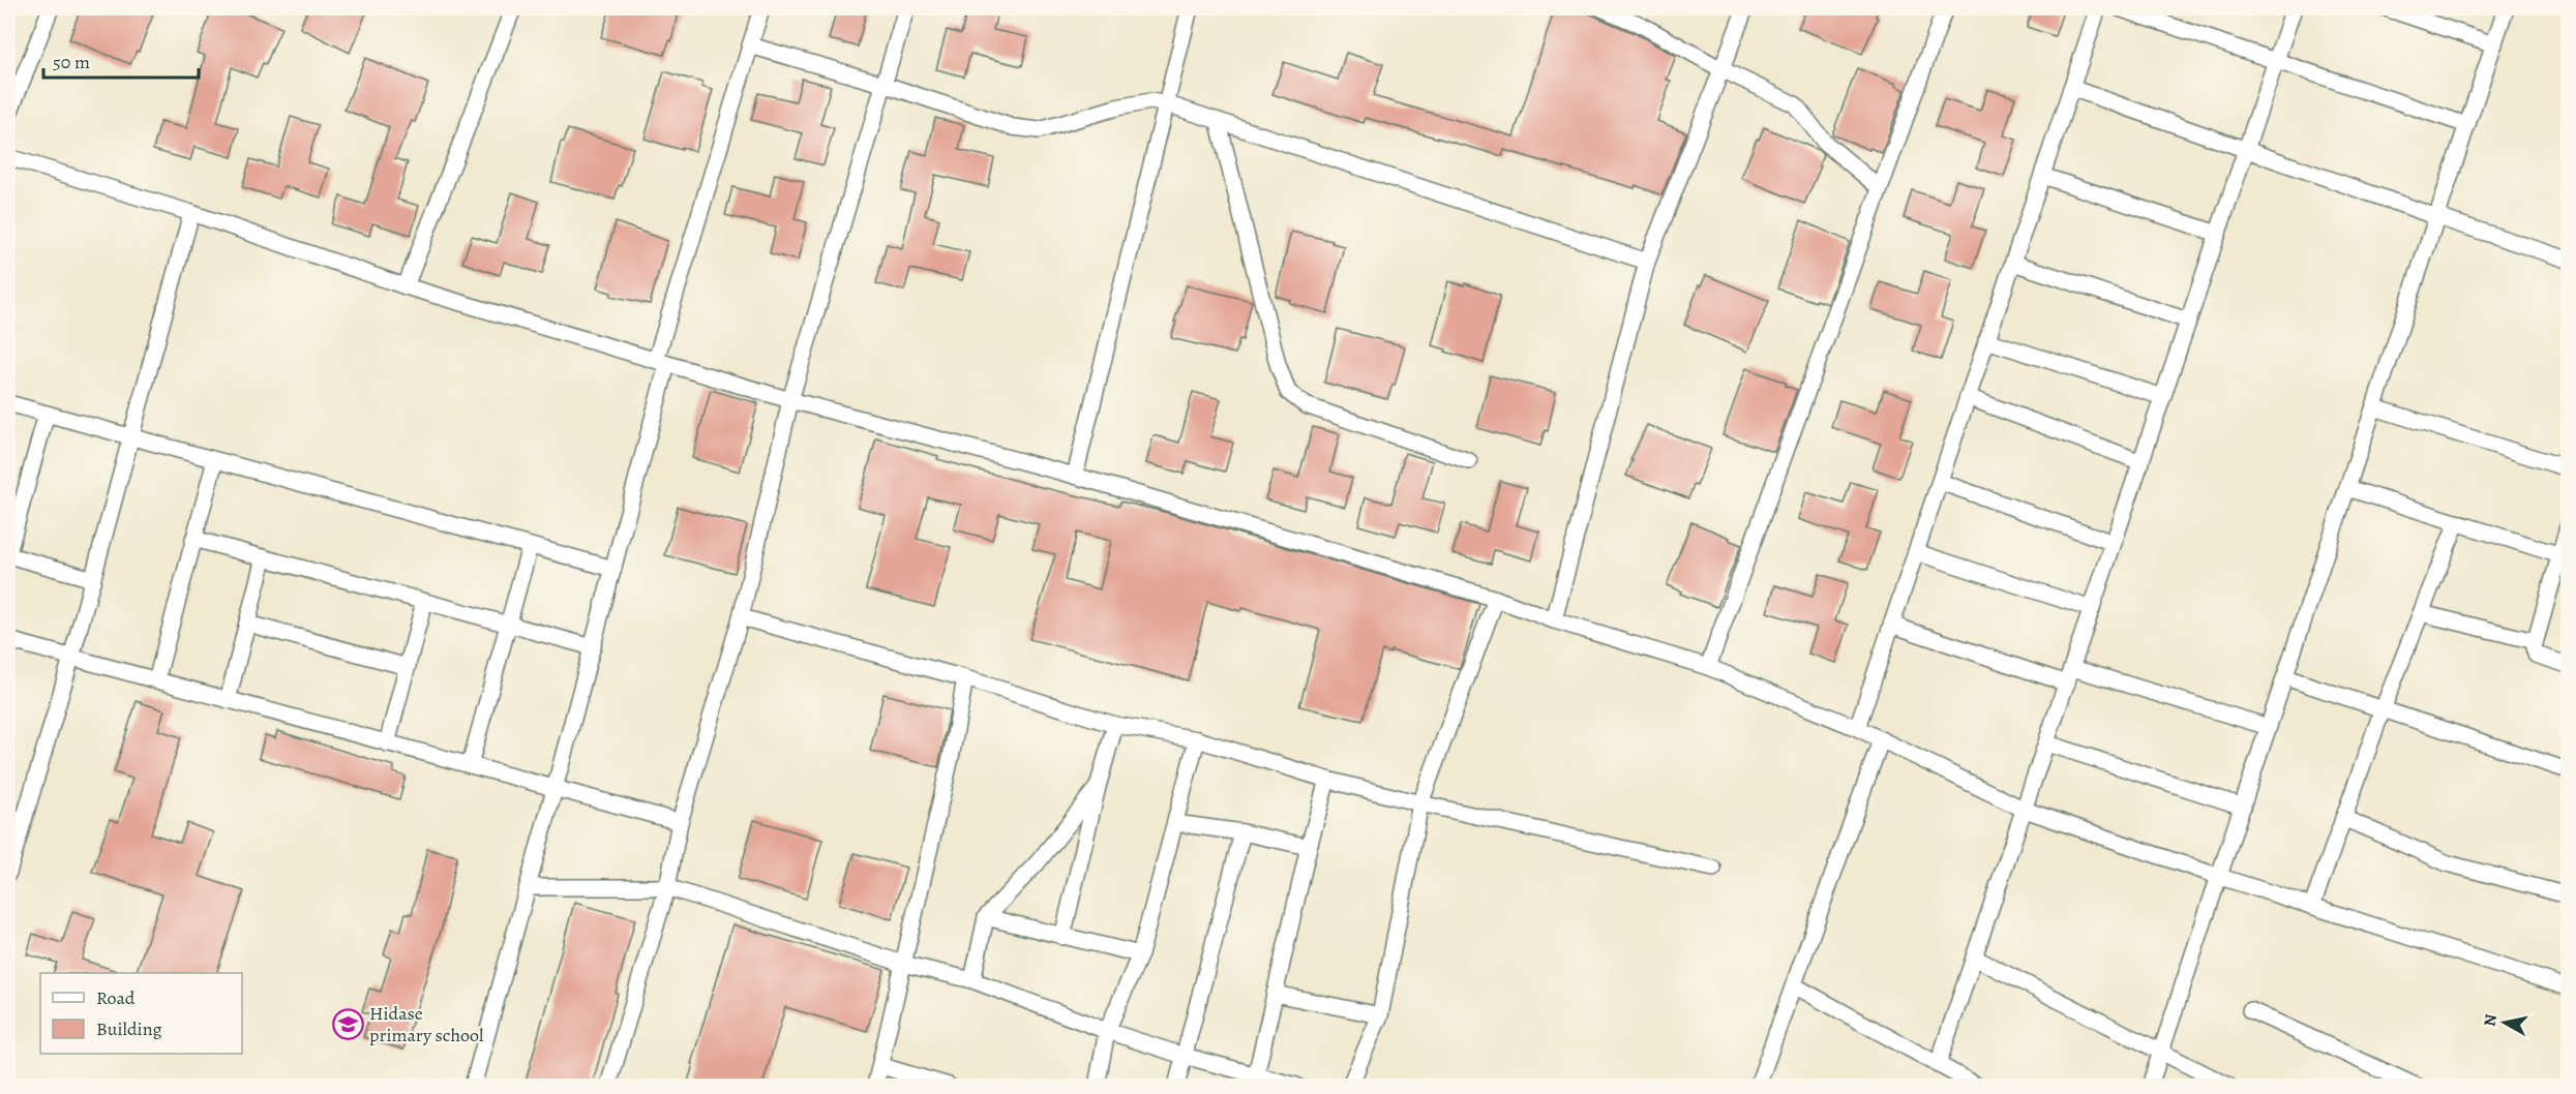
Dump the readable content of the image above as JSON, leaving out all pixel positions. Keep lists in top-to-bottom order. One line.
{"places":{"school or university":["Hidase primary school"]},"legend":["Road","Building"],"scale_bar":"50 m","north":"left"}
